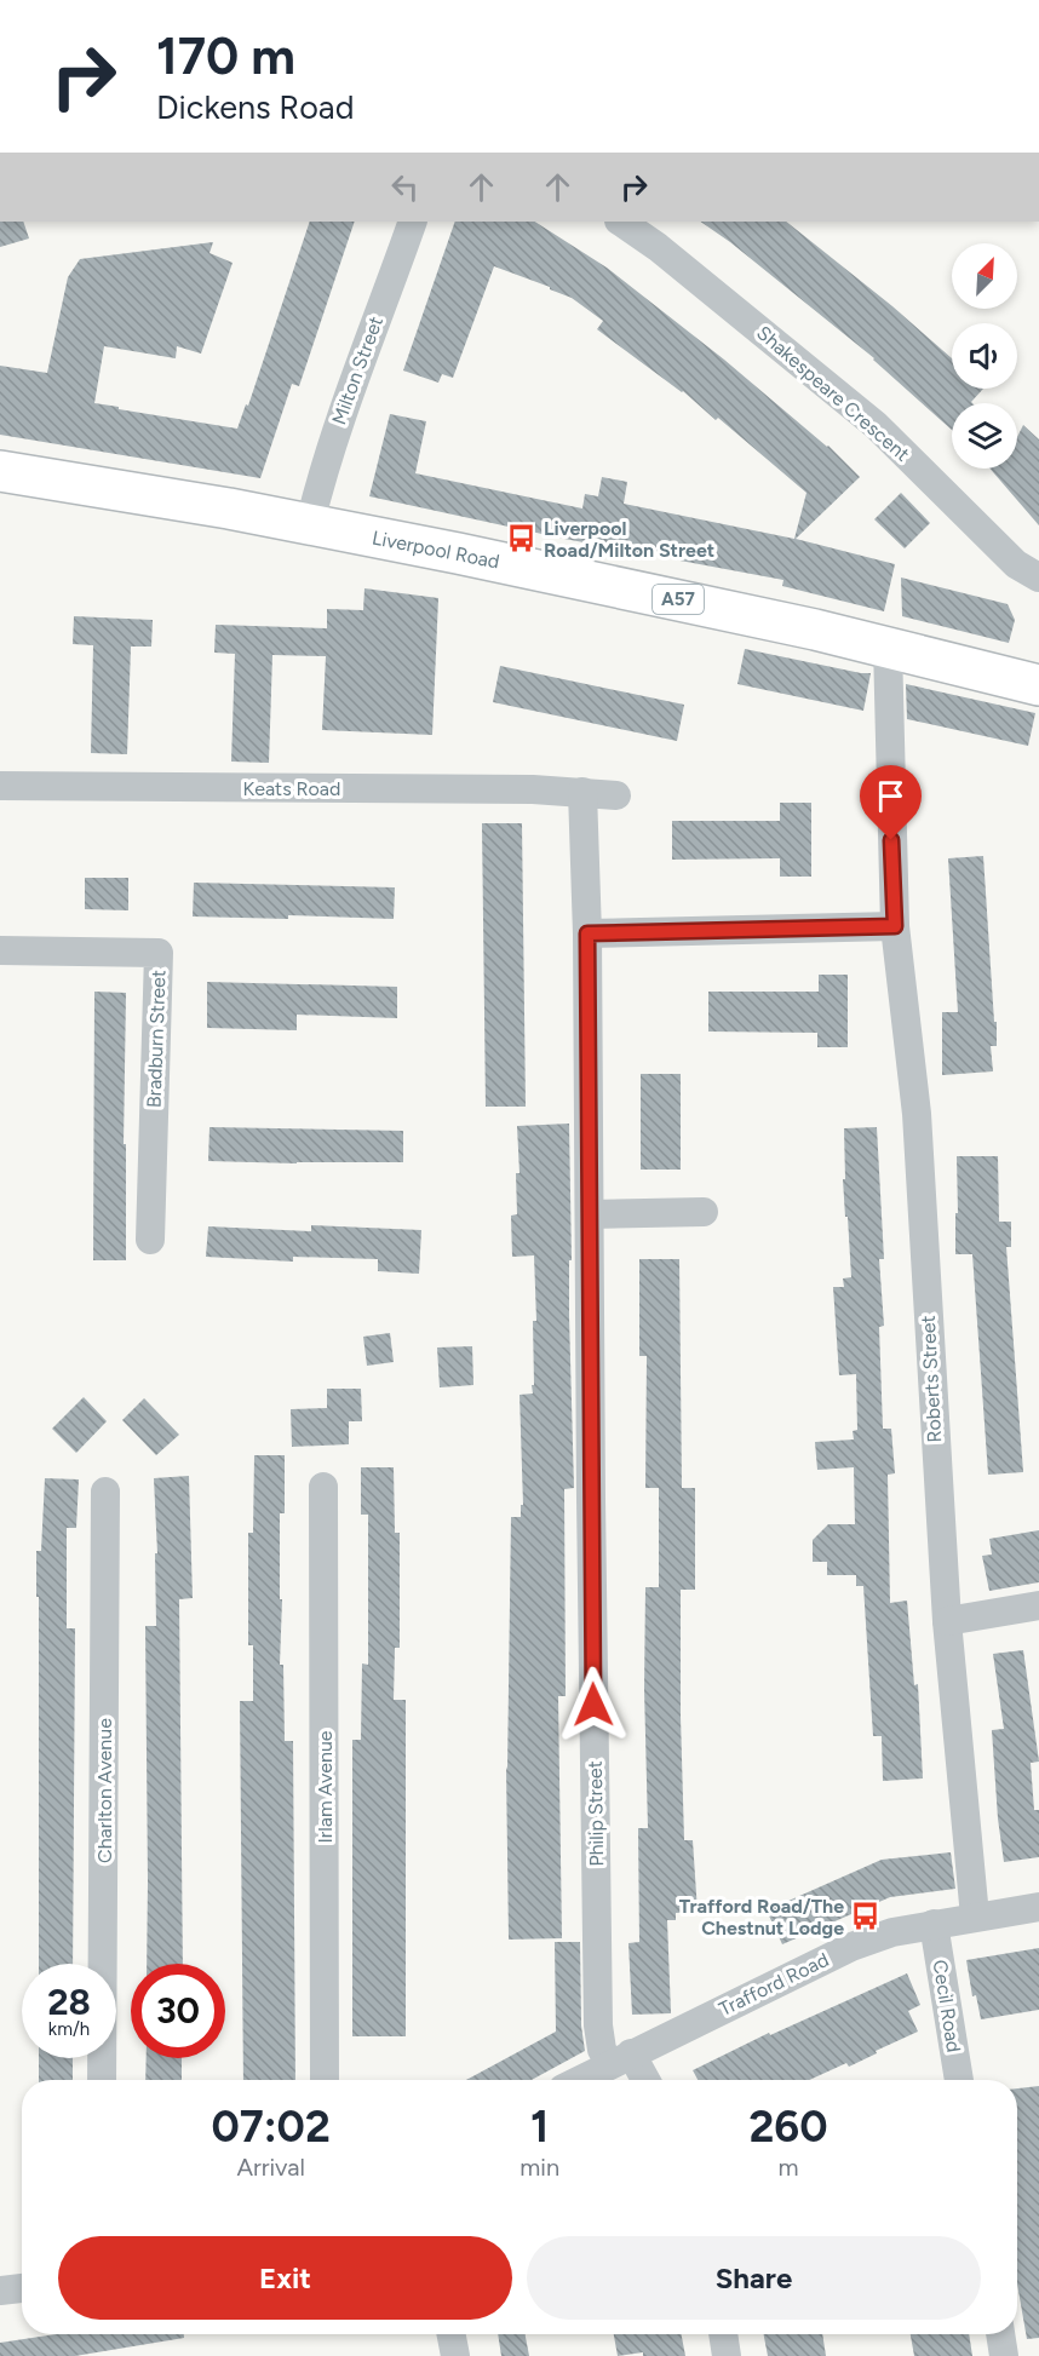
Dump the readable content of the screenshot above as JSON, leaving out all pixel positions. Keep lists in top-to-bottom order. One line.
{"streets":{"main road":["Liverpool Road","A57"],"street":["Milton Street","Shakespeare Crescent","Keats Road","Bradburn Street","Roberts Street","Irlam Avenue","Charlton Avenue","Philip Street","Trafford Road","Cecil Road"]},"crossings":[["Milton Street","Liverpool Road"],["Liverpool Road","Roberts Street"],["Keats Road","Philip Street"],["Roberts Street","Trafford Road"],["Philip Street","Trafford Road"],["Trafford Road","Cecil Road"]],"places":{"bus stop":["Liverpool Road/Milton Street","Trafford Road/The Chestnut Lodge"]},"north":"top right","page":{"turn":["170 m","Dickens Road"],"speed":"28 km/h","limit":"30","eta":["07:02","Arrival","1","min","260","m"],"buttons":["Exit","Share"]}}
